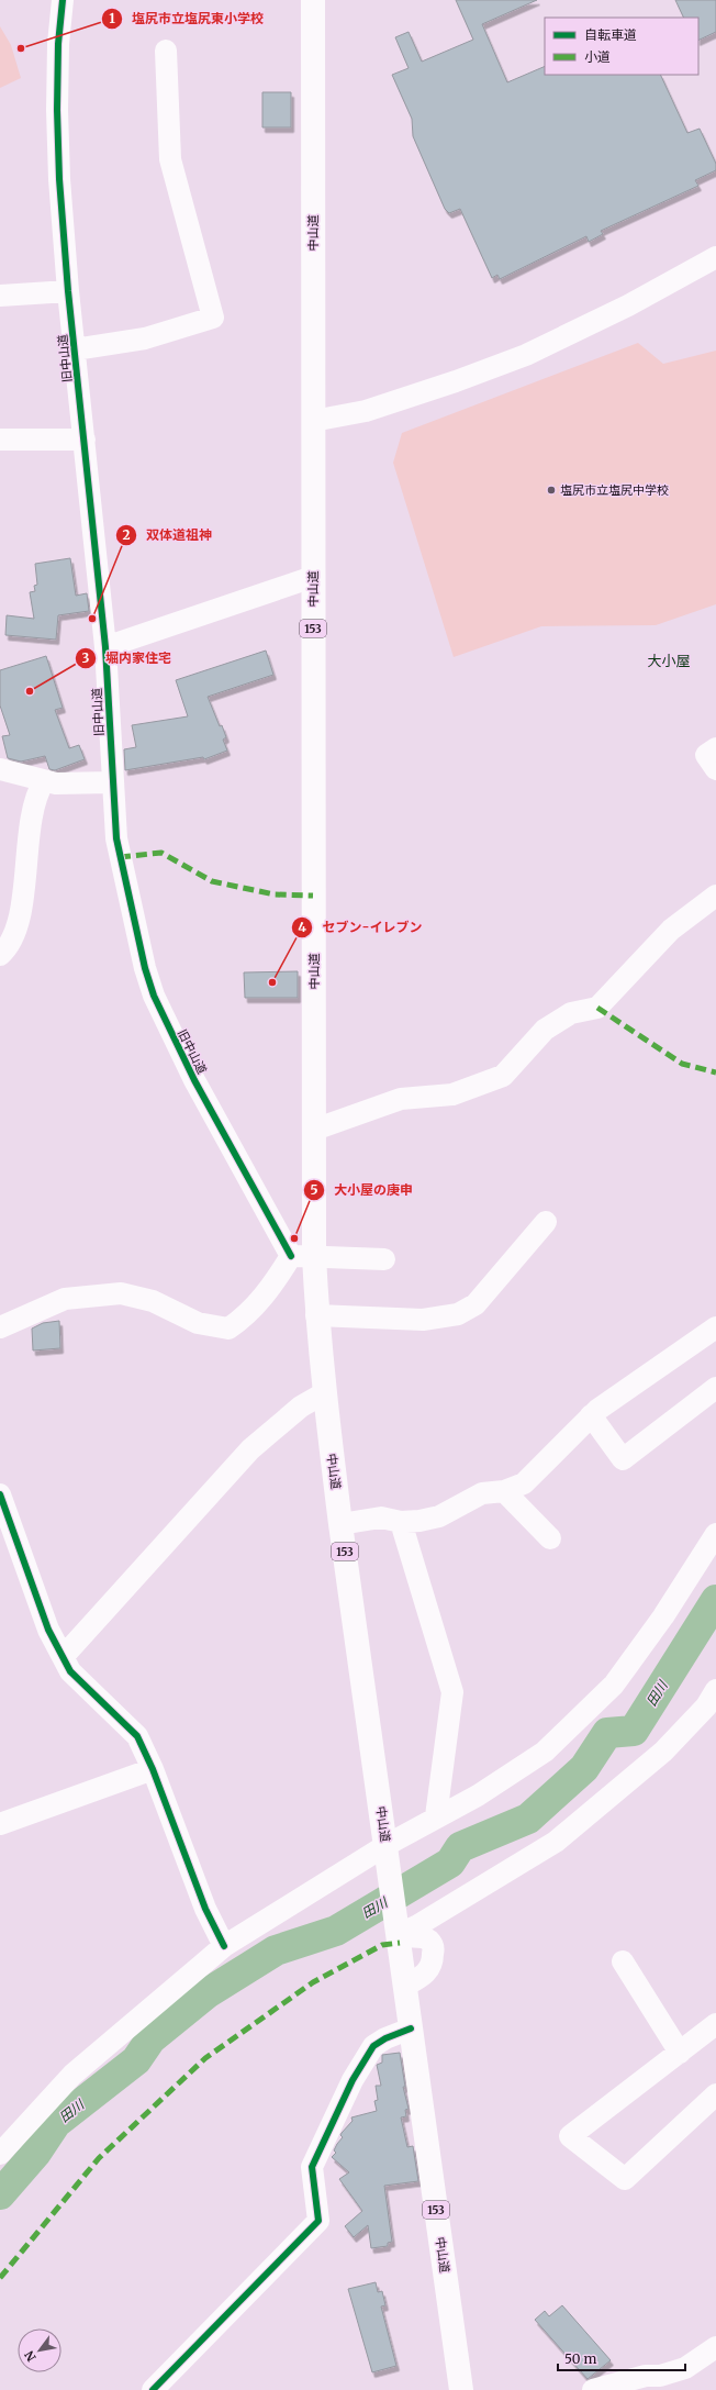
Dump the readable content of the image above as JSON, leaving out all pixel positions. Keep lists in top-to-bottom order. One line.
{"streets":{"highway":["中山道","153"],"street":["旧中山道"]},"crossings":[["中山道","旧中山道"]],"districts":["大小屋"],"water":["田川"],"places":["塩尻市立塩尻東小学校","塩尻市立塩尻中学校","双体道祖神","堀内家住宅","セブン-イレブン","大小屋の庚申"],"legend":["自転車道","小道"],"scale_bar":"50 m","north":"bottom left"}
